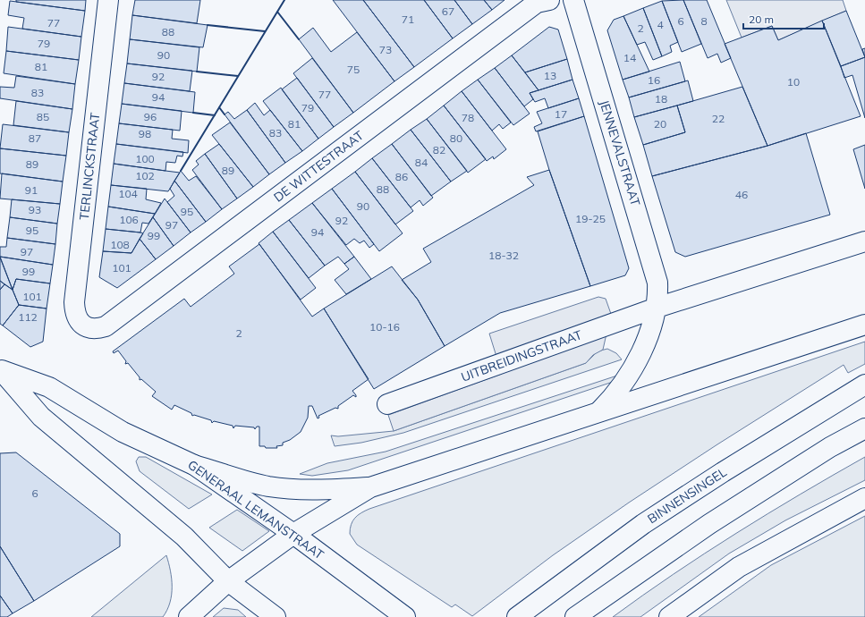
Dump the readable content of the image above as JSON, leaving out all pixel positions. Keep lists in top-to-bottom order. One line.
{"streets":{"main road":["JENNEVALSTRAAT","TERLINCKSTRAAT","DE WITTESTRAAT","UITBREIDINGSTRAAT","BINNENSINGEL","GENERAAL LEMANSTRAAT"]},"crossings":[["JENNEVALSTRAAT","UITBREIDINGSTRAAT"],["TERLINCKSTRAAT","DE WITTESTRAAT"]],"house_numbers":["67","71","6","8","77","4","2","88","79","73","90","14","81","75","13","92","16","10","83","77","94","18","79","17","85","96","78","22","81","20","83","98","87","80","82","100","84","89","89","102","86","88","91","104","46","90","93","95","19-25","106","92","97","95","94","99","108","97","18-32","101","99","101","112","10-16","2","6"],"scale_bar":"20 m"}
